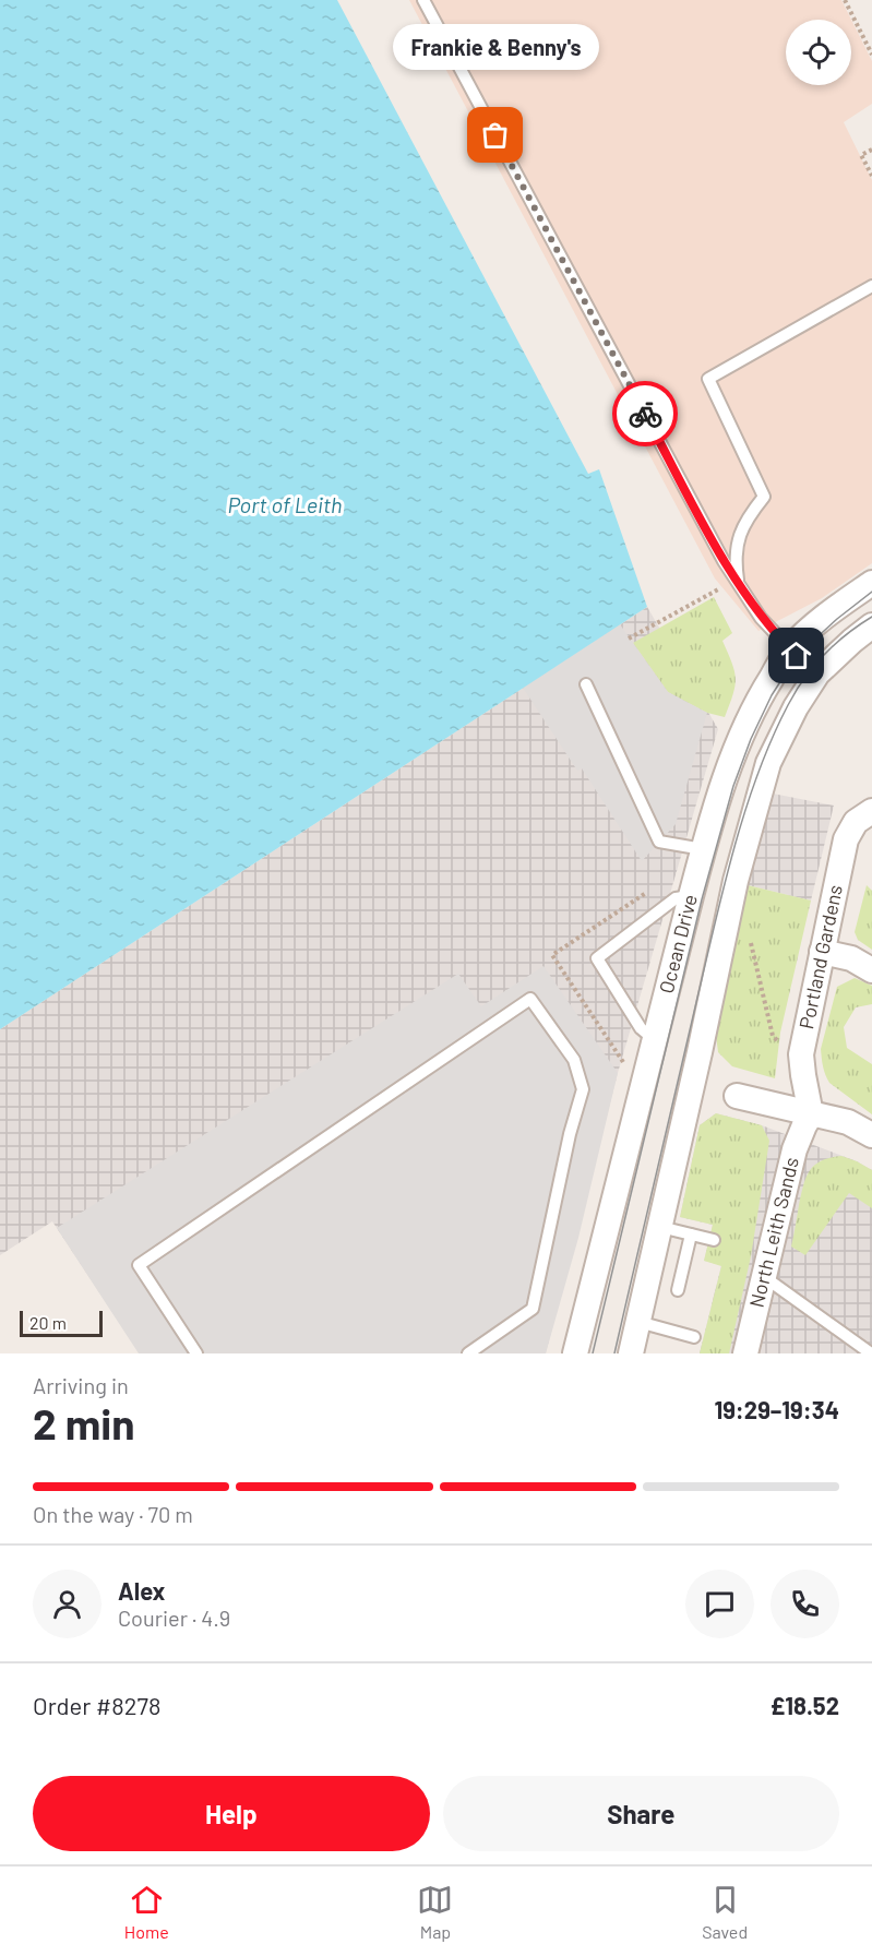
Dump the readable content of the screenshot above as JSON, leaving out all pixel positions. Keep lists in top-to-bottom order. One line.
{"streets":{"street":["Ocean Drive","Portland Gardens","North Leith Sands"]},"crossings":[["Portland Gardens","North Leith Sands"]],"water":["Port of Leith"],"places":["Frankie & Benny's"],"scale_bar":"20 m","page":{"bubble":"Frankie & Benny's","scale":"20 m","heading":["2 min","Arriving in","19:29–19:34"],"panel":["Alex","Courier · 4.9","Order #8278","£18.52"],"bar":"On the way · 70 m","buttons":["Help","Share"],"tabs":["Home","Map","Saved"]}}
